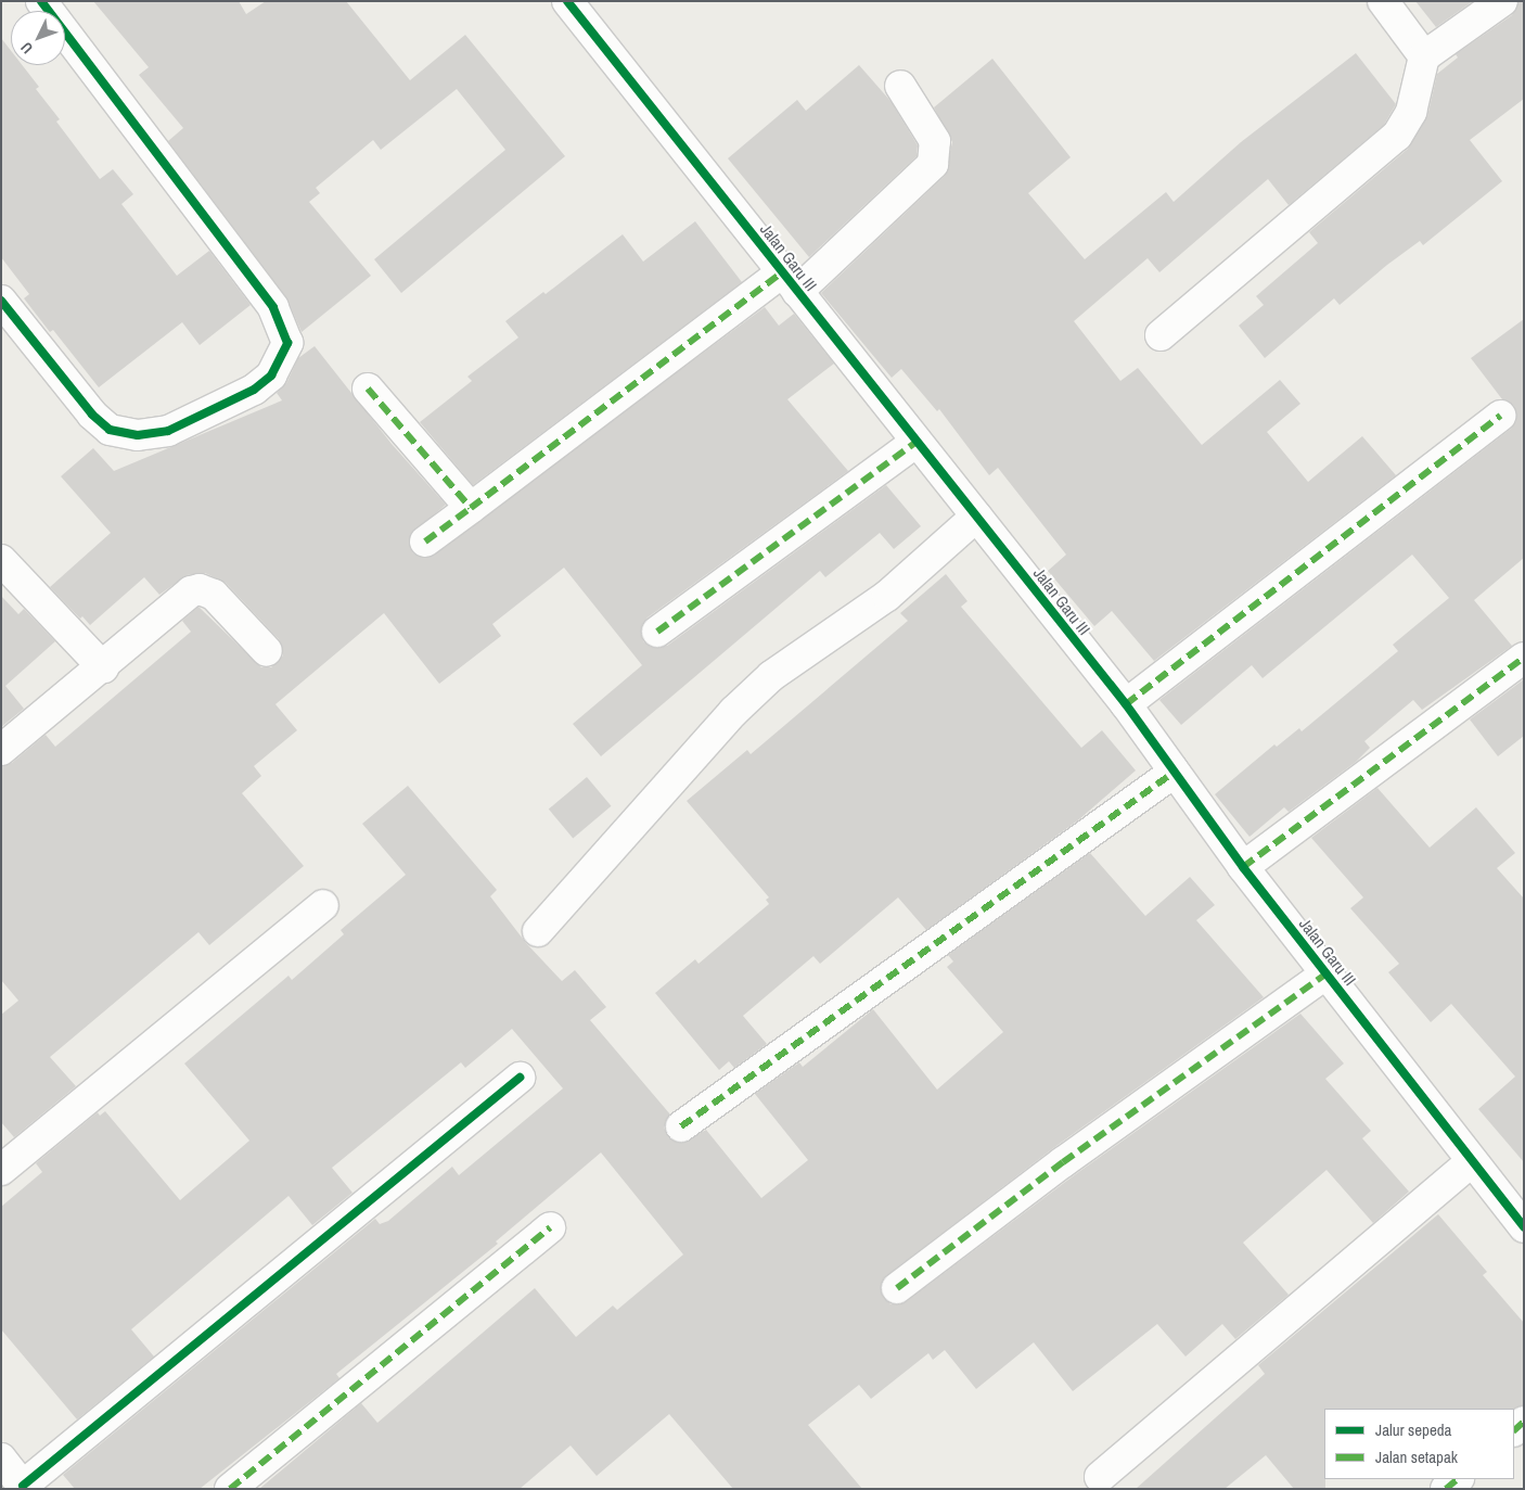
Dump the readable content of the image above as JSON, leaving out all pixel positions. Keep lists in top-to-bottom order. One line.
{"streets":{"street":["Jalan Garu III"]},"legend":["Jalur sepeda","Jalan setapak"],"north":"bottom left"}
